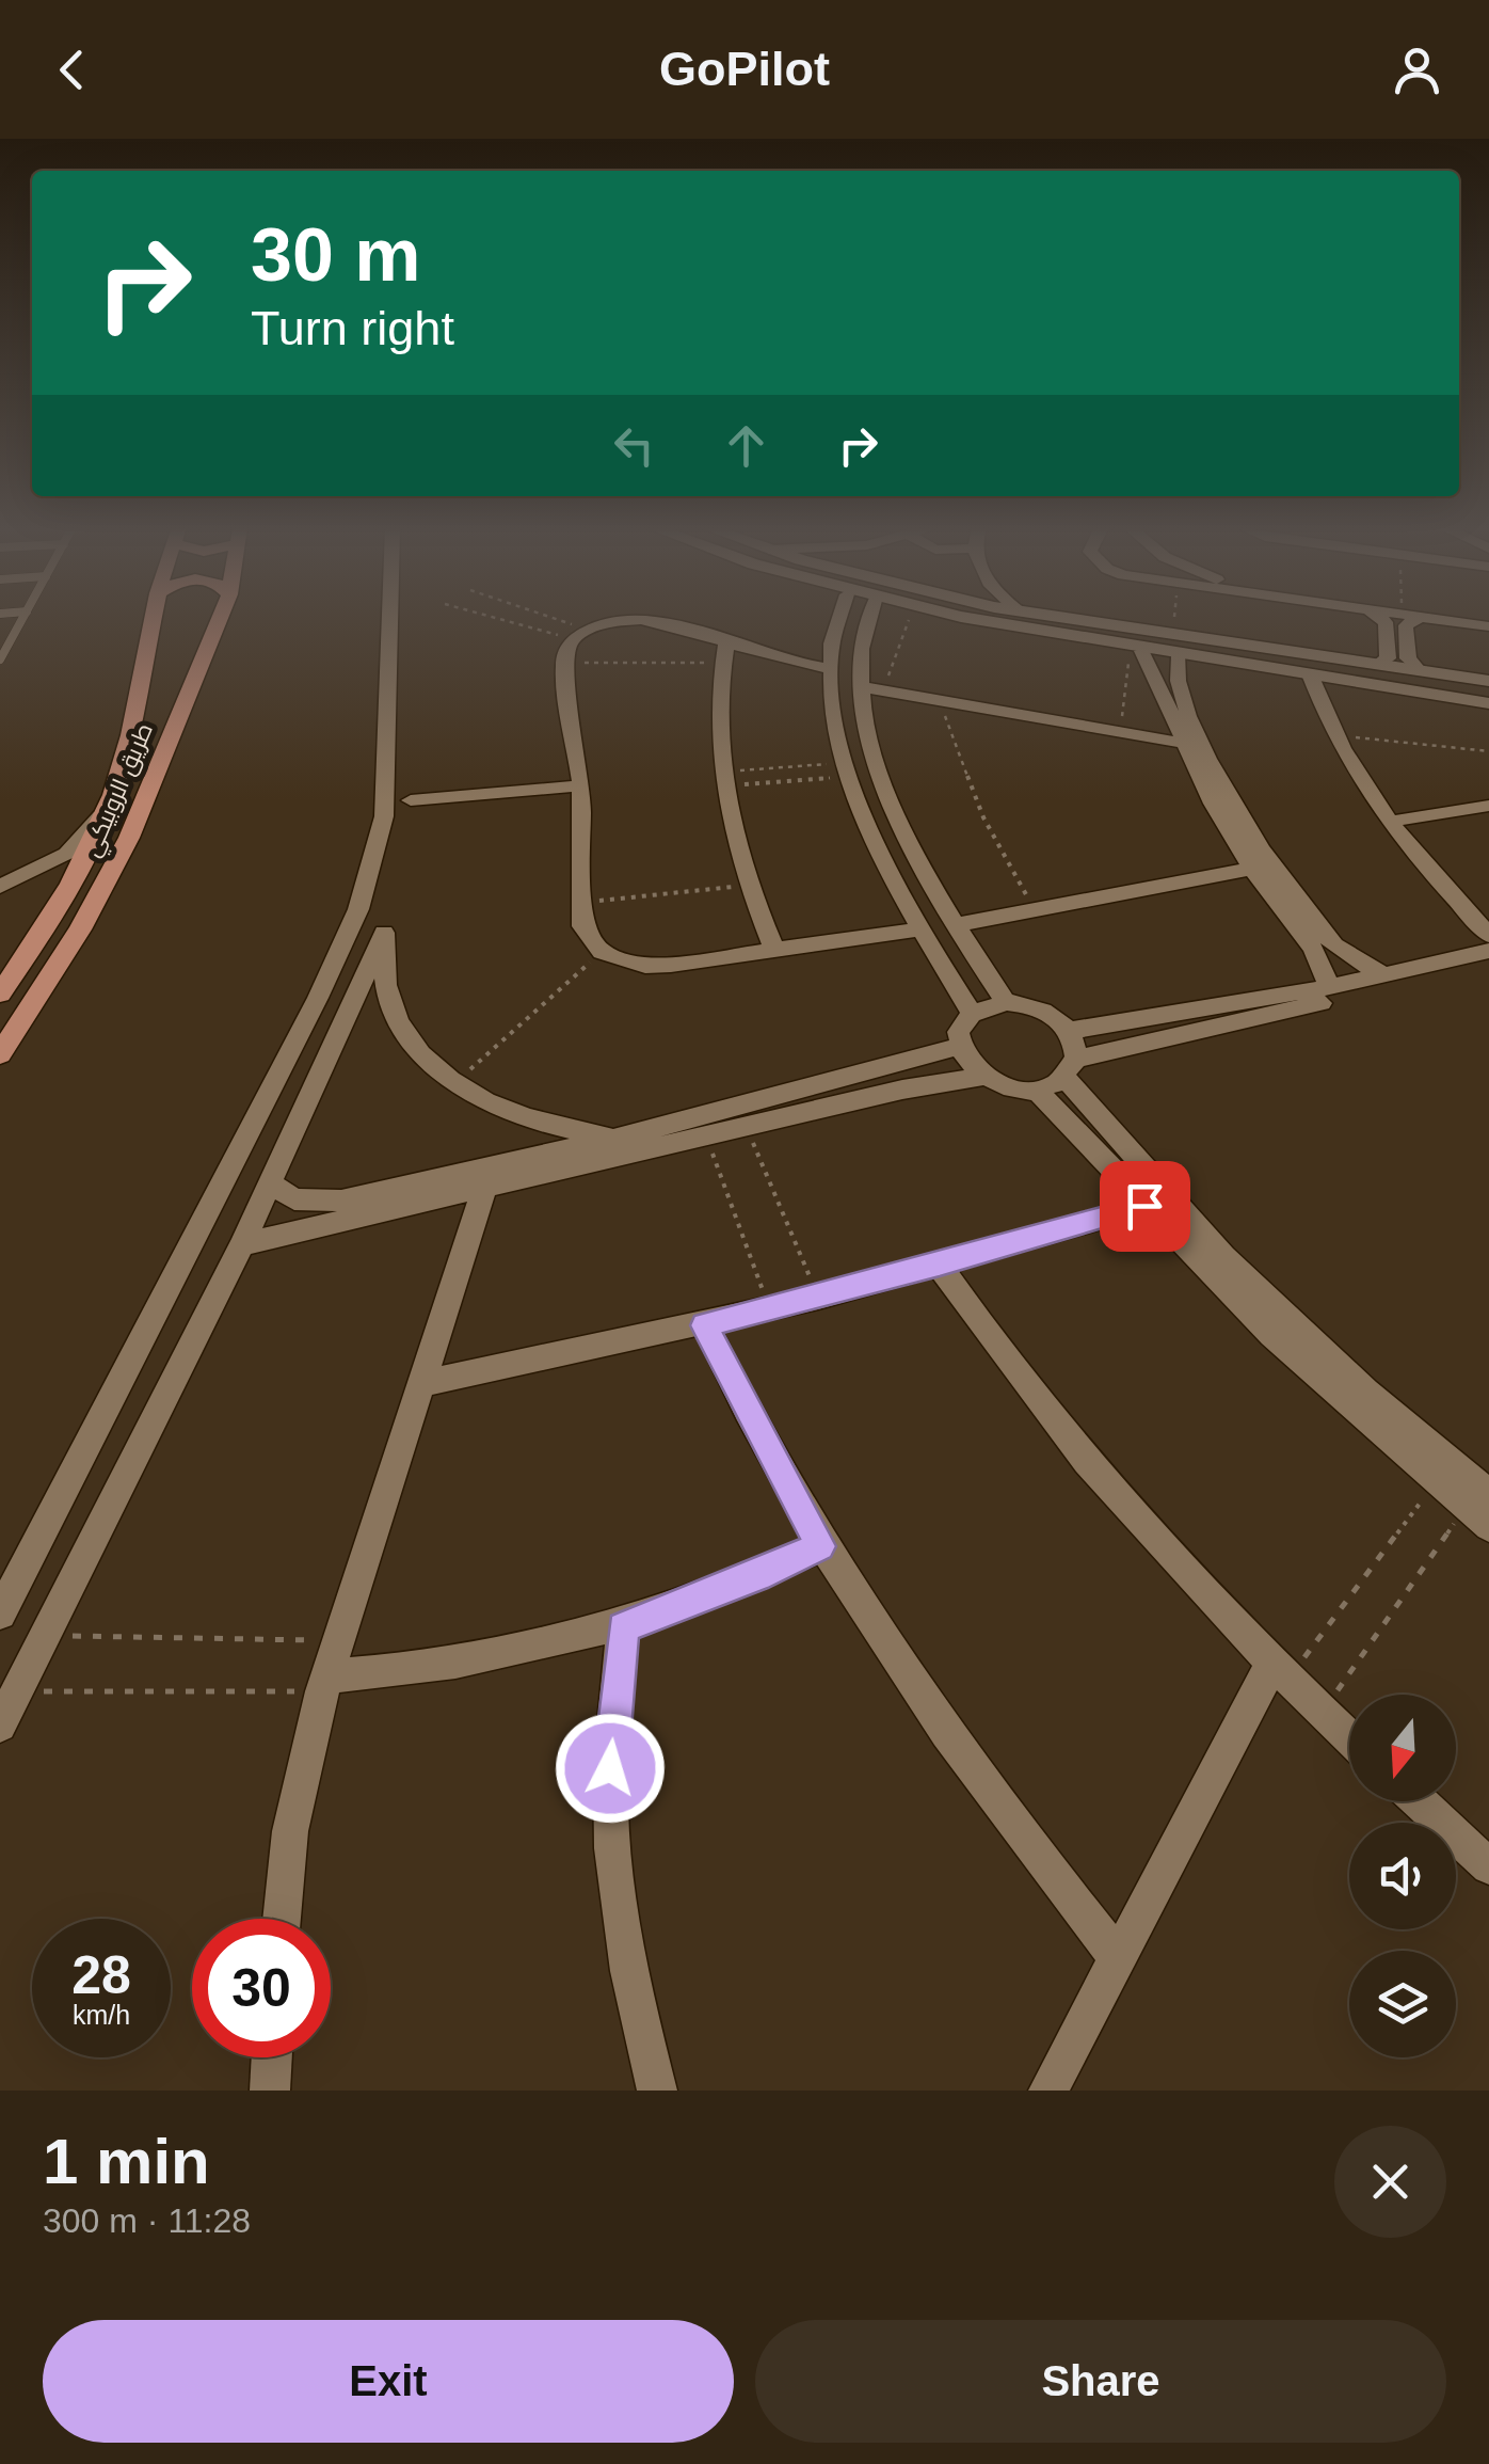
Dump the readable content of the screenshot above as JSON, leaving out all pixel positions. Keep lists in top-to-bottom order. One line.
{"streets":{"main road":["طريق الروبيكي"]},"north":"bottom","page":{"header":"GoPilot","turn":["30 m","Turn right"],"speed":"28 km/h","limit":"30","heading":["1 min","300 m · 11:28"],"buttons":["Exit","Share"]}}
